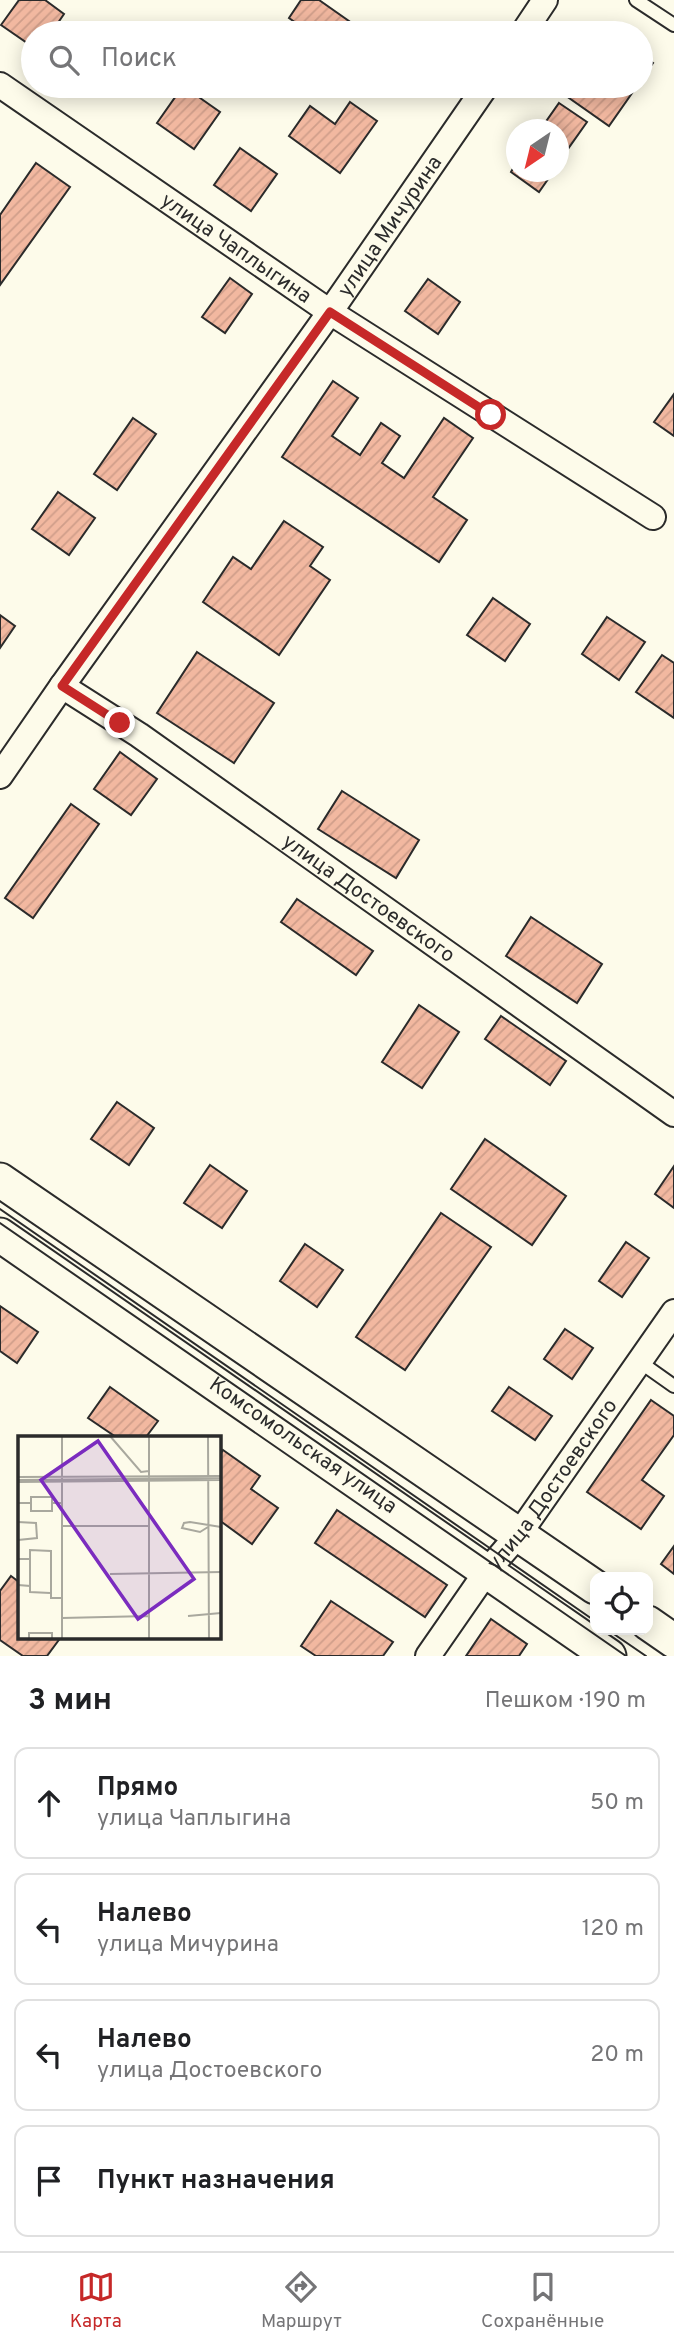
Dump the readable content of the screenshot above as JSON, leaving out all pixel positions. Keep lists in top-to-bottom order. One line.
{"streets":{"main road":["Комсомольская улица"],"street":["улица Мичурина","улица Чаплыгина","улица Достоевского"]},"crossings":[["улица Мичурина","улица Чаплыгина"],["улица Мичурина","улица Достоевского"],["улица Достоевского","Комсомольская улица"]],"north":"bottom left","page":{"search":"Поиск","heading":["3 мин","Пешком · 190 m"],"list":[["Прямо","улица Чаплыгина","50 m"],["Налево","улица Мичурина","120 m"],["Налево","улица Достоевского","20 m"],"Пункт назначения"],"nav":["Карта","Маршрут","Сохранённые"]}}
